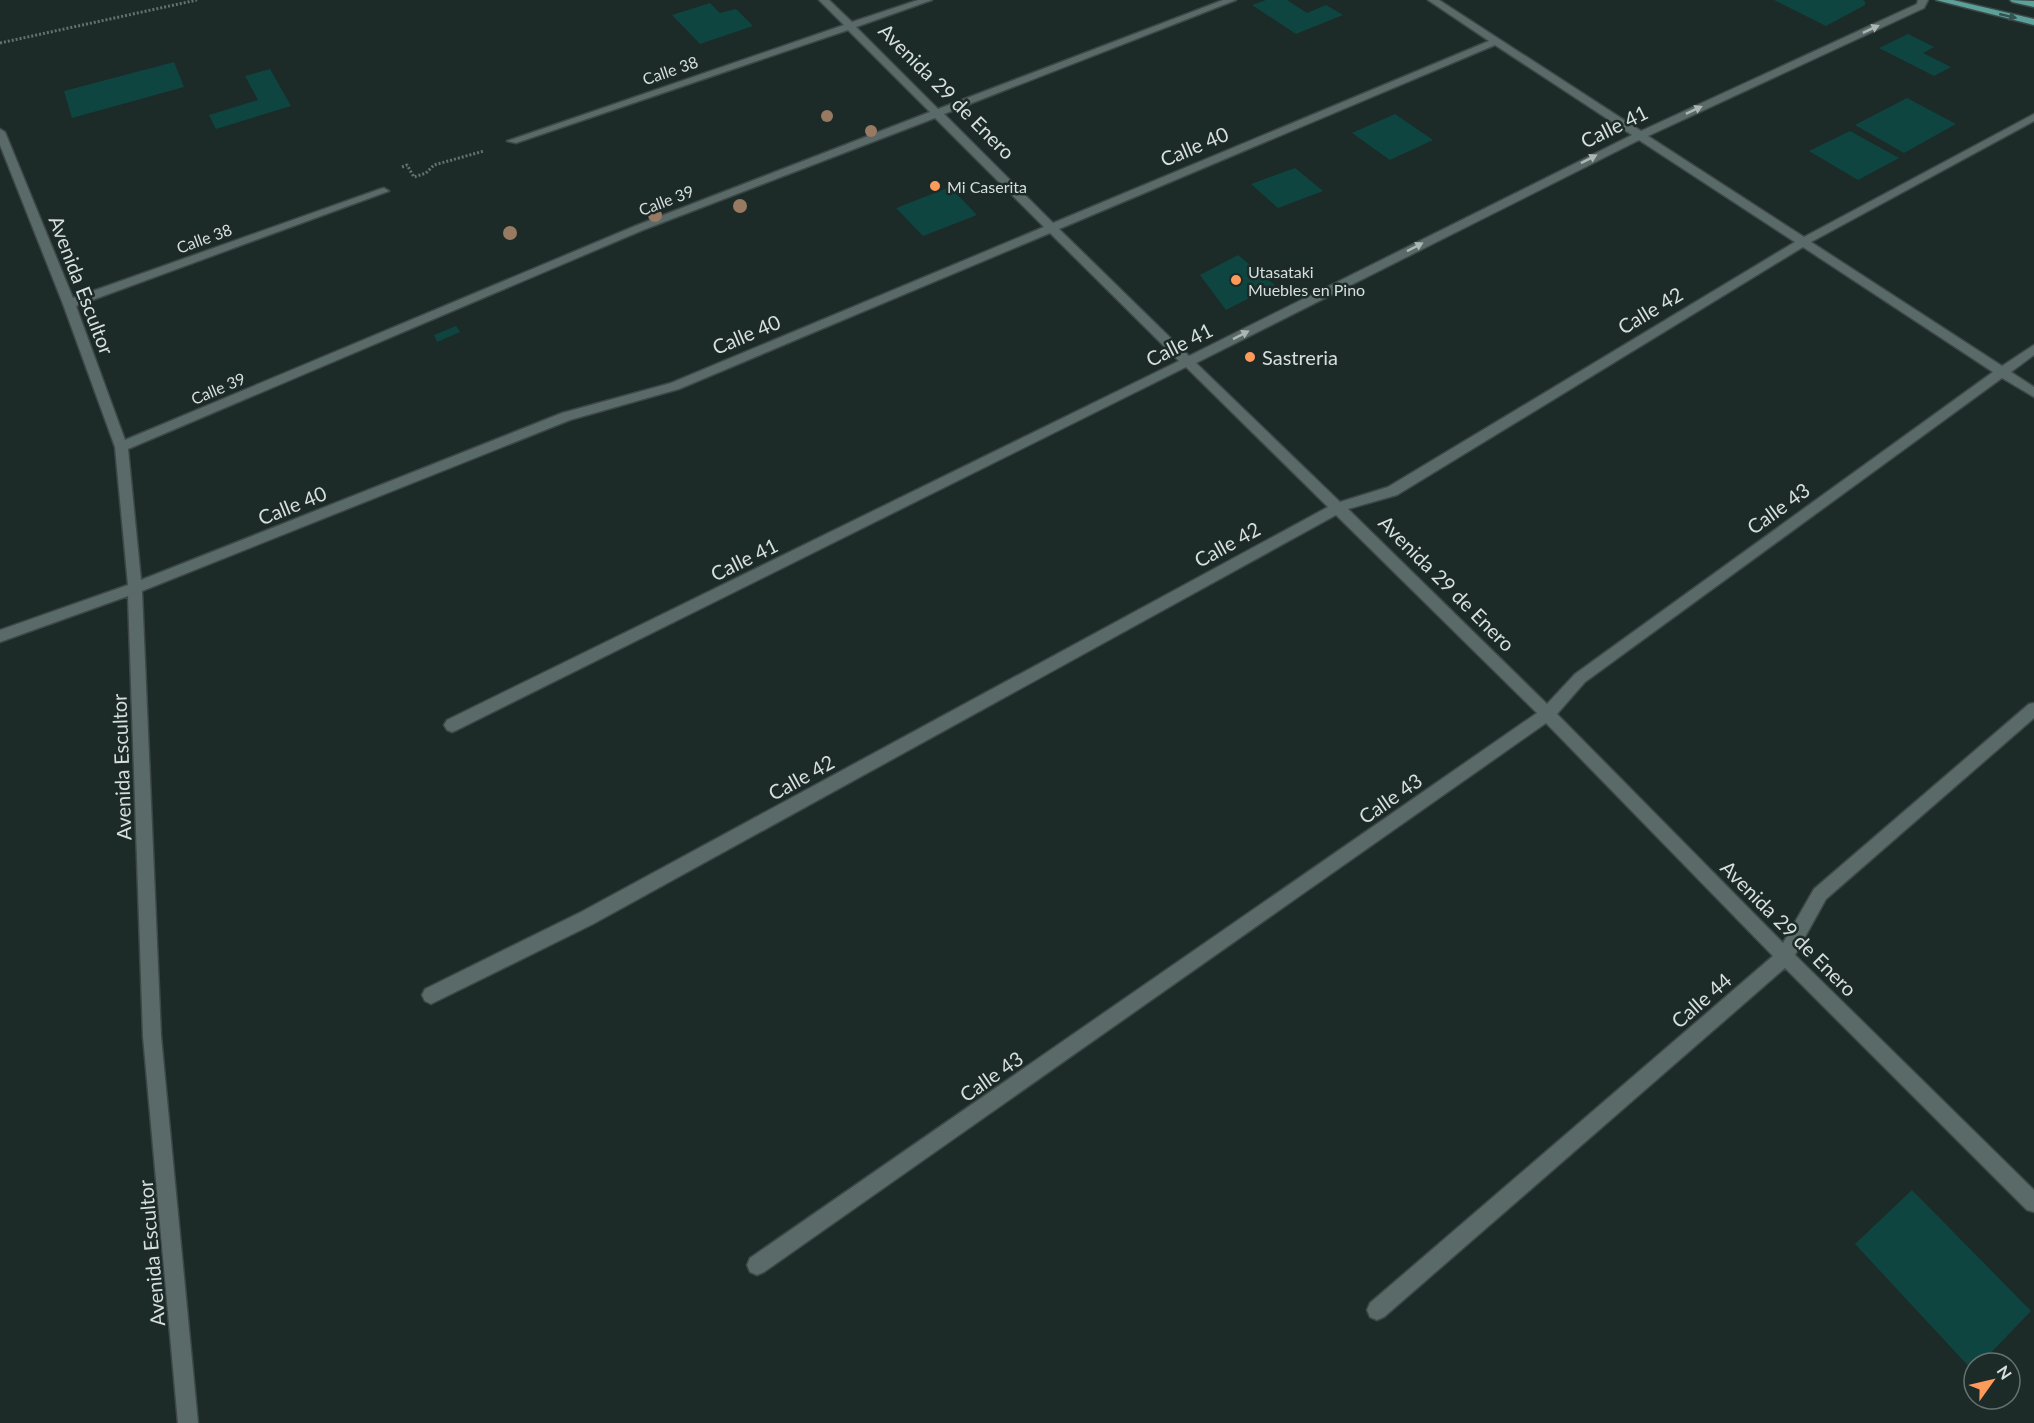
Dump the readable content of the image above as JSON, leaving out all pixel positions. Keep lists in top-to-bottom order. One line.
{"streets":{"street":["Calle 38","Avenida 29 de Enero","Calle 41","Calle 40","Calle 39","Avenida Escultor","Calle 42","Calle 43","Calle 44"]},"crossings":[["Calle 38","Avenida 29 de Enero"],["Calle 38","Avenida Escultor"],["Avenida 29 de Enero","Calle 41"],["Avenida 29 de Enero","Calle 40"],["Avenida 29 de Enero","Calle 39"],["Avenida 29 de Enero","Calle 42"],["Avenida 29 de Enero","Calle 43"],["Avenida 29 de Enero","Calle 44"],["Calle 40","Avenida Escultor"],["Calle 39","Avenida Escultor"]],"one_way":["Calle 41"],"places":["Mi Caserita","Utasataki Muebles en Pino","Sastreria"],"north":"top right"}
